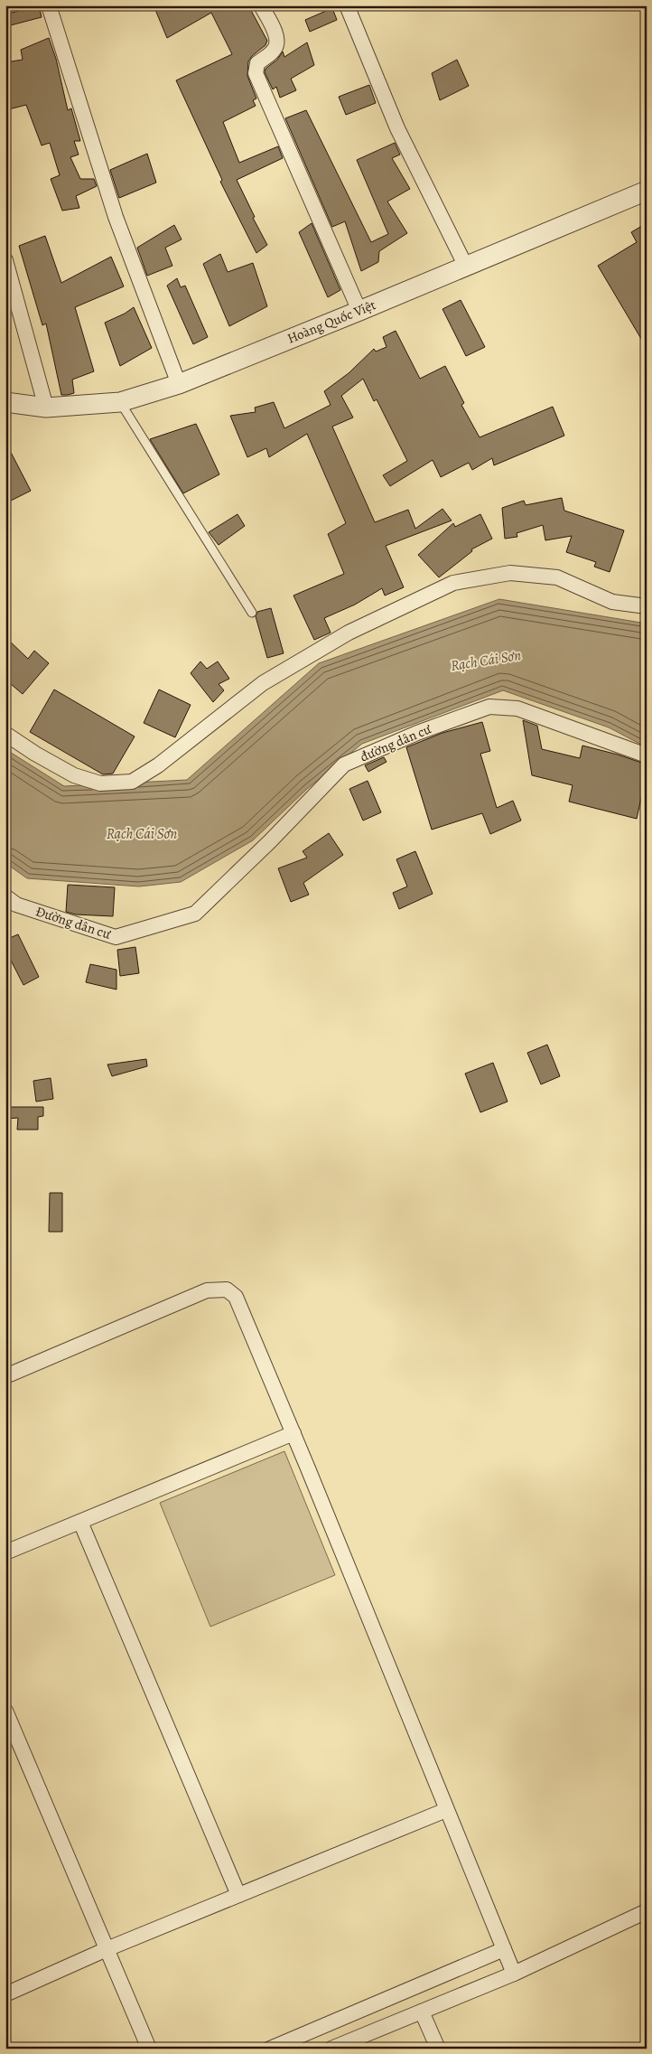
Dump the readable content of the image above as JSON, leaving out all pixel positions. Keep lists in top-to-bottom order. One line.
{"streets":{"street":["Hoàng Quốc Việt","đường dân cư","Đường dân cư"]},"crossings":[["đường dân cư","Đường dân cư"]],"water":["Rạch Cái Sơn"]}
